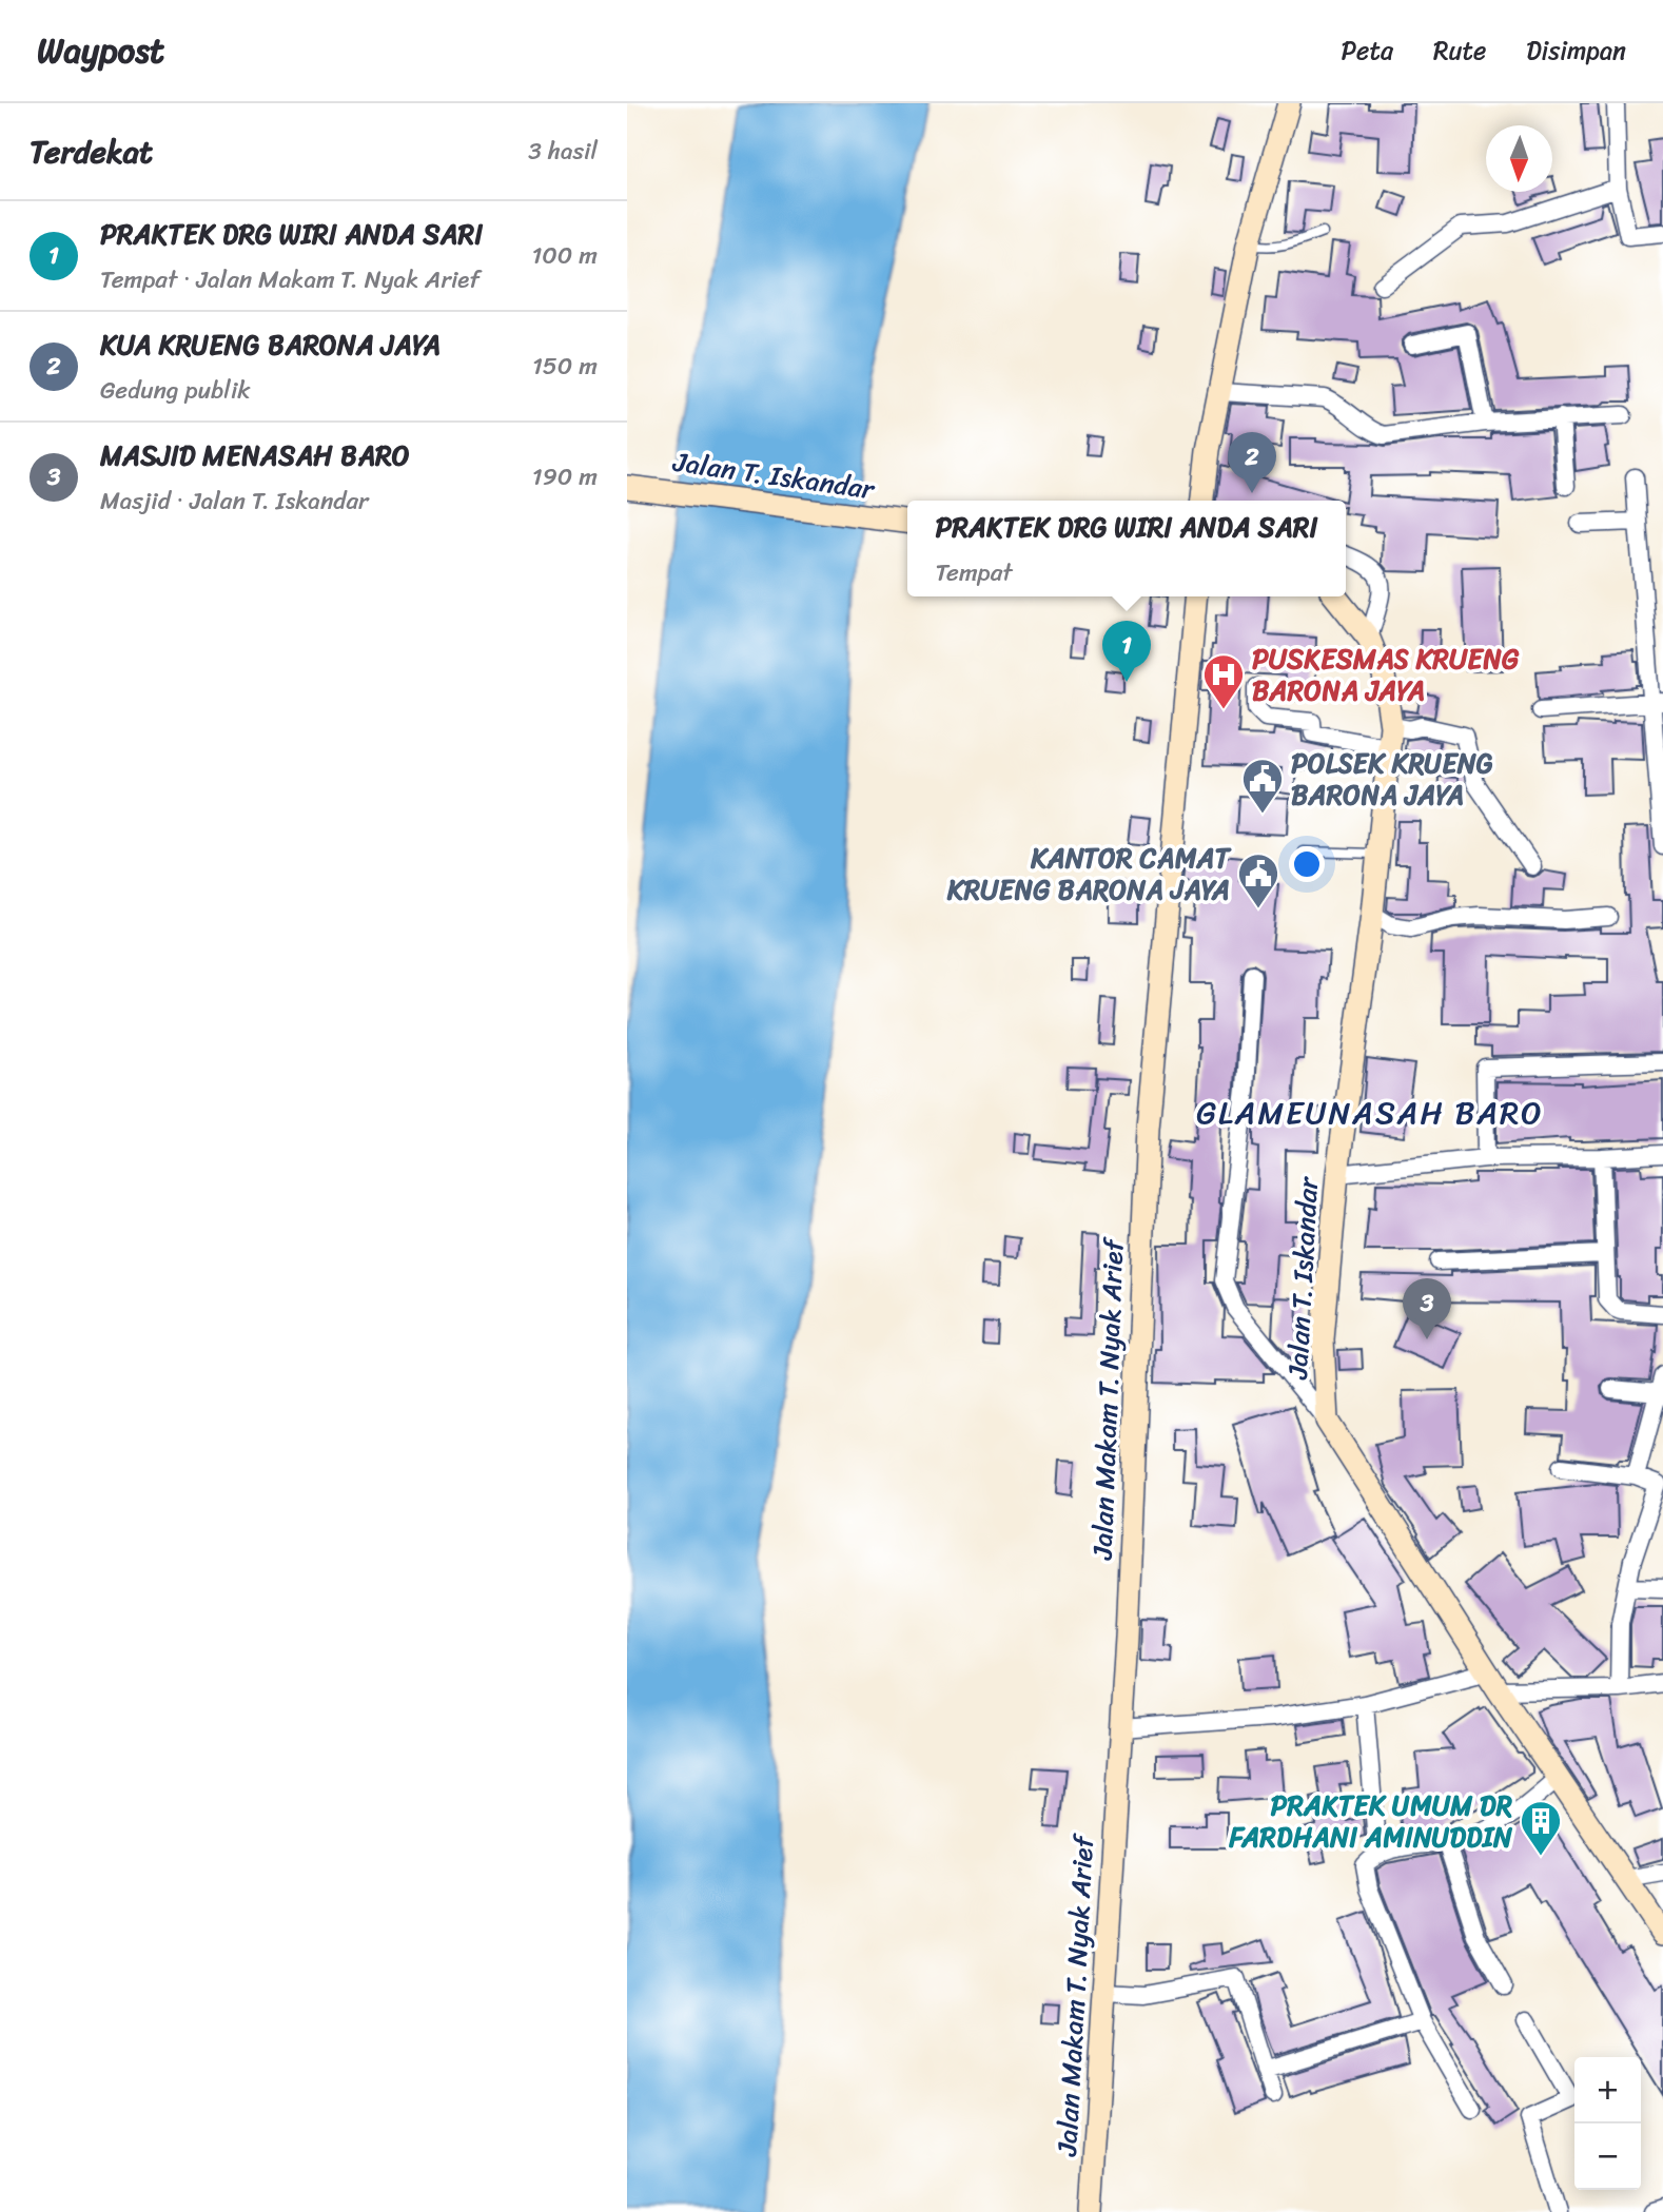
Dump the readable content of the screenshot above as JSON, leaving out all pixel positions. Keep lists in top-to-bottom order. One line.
{"streets":{"street":["Jalan T. Iskandar","Jalan Makam T. Nyak Arief"]},"districts":["GLAMEUNASAH BARO"],"places":{"hospital":["PUSKESMAS KRUENG BARONA JAYA"],"public building":["POLSEK KRUENG BARONA JAYA","KANTOR CAMAT KRUENG BARONA JAYA"],"building":["PRAKTEK UMUM DR FARDHANI AMINUDDIN"]},"north":"bottom","page":{"header":"Waypost","nav":["Peta","Rute","Disimpan"],"heading":["Terdekat","3 hasil"],"list":[{"mark":"1","name":"PRAKTEK DRG WIRI ANDA SARI","note":"Tempat · Jalan Makam T. Nyak Arief","value":"100 m"},{"mark":"2","name":"KUA KRUENG BARONA JAYA","note":"Gedung publik","value":"150 m"},{"mark":"3","name":"MASJID MENASAH BARO","note":"Masjid · Jalan T. Iskandar","value":"190 m"}],"pins":["2","1","3"],"popup":["PRAKTEK DRG WIRI ANDA SARI","Tempat"],"map_buttons":["+","−"]}}
